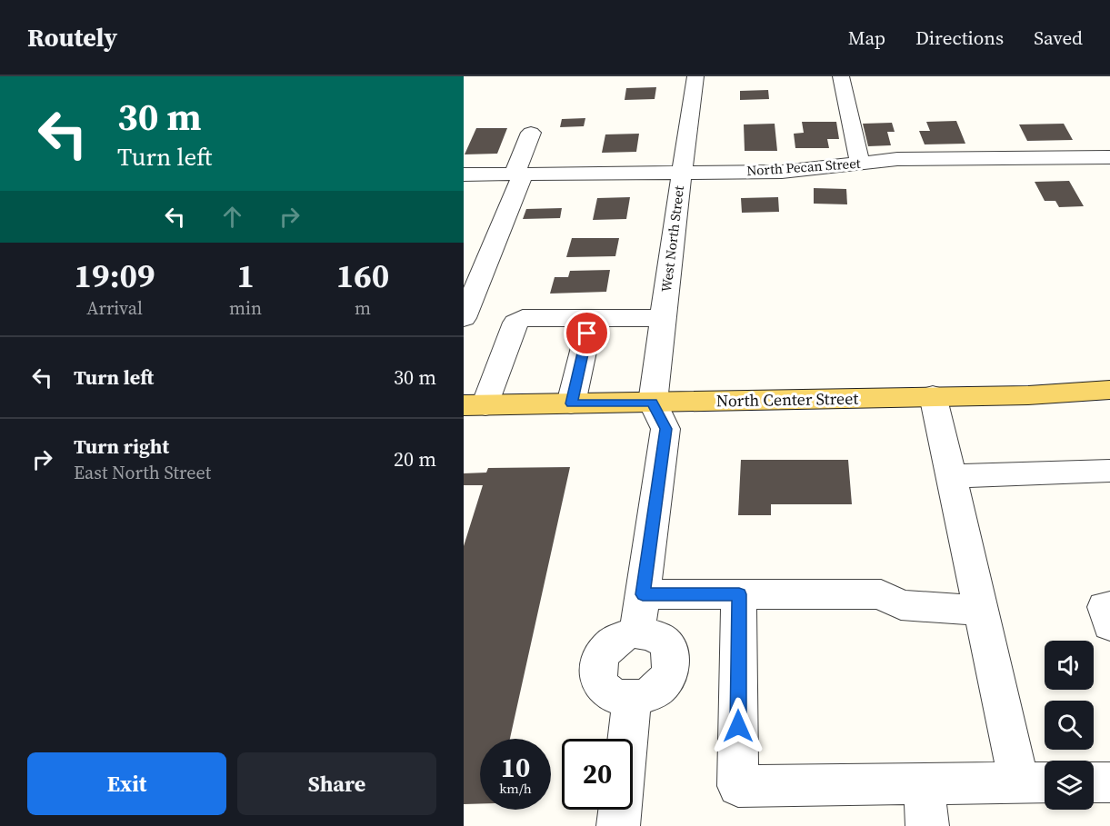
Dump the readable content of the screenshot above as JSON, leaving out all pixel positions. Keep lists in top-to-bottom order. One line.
{"streets":{"main road":["North Center Street"],"street":["North Pecan Street","West North Street"]},"crossings":[["North Pecan Street","West North Street"],["West North Street","North Center Street"]],"page":{"header":"Routely","nav":["Map","Directions","Saved"],"turn":["30 m","Turn left"],"eta":["19:09","Arrival","1","min","160","m"],"list":[{"name":"Turn left","value":"30 m"},{"name":"Turn right","note":"East North Street","value":"20 m"}],"speed":"10 km/h","limit":"20","buttons":["Exit","Share"]}}
